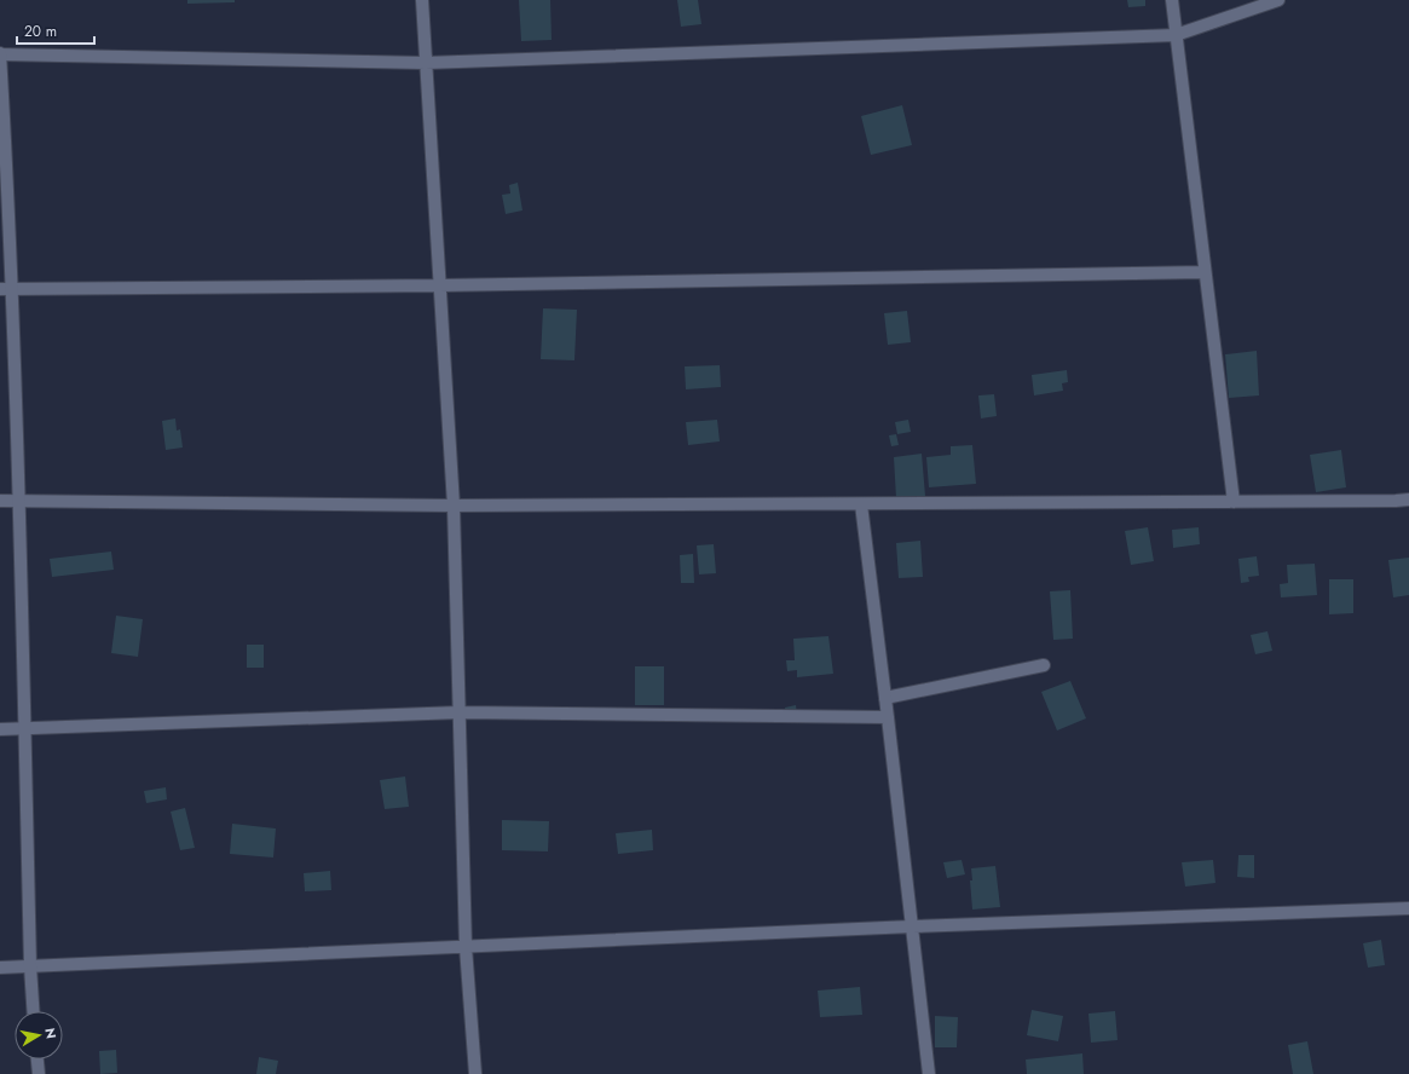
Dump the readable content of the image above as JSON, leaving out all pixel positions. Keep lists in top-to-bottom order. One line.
{"scale_bar":"20 m","north":"right"}
